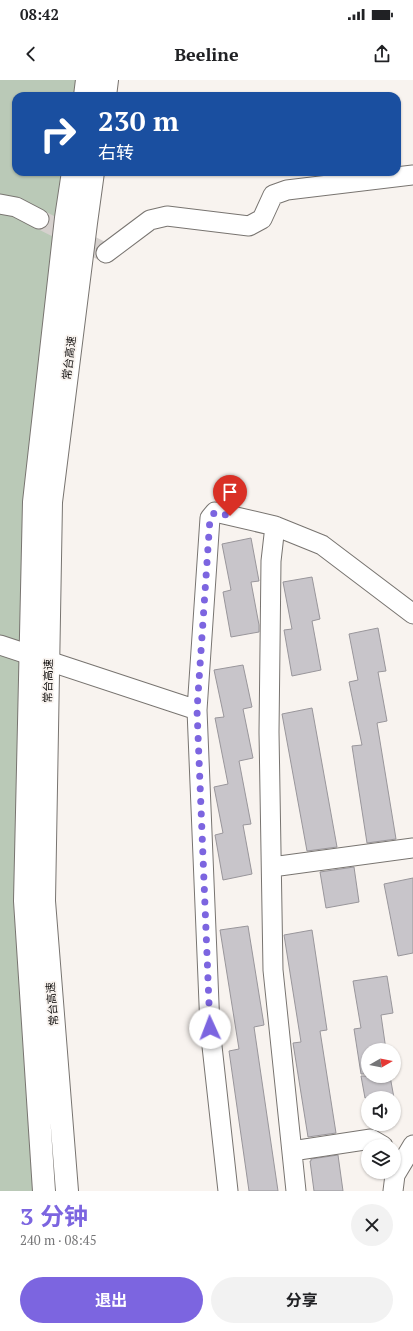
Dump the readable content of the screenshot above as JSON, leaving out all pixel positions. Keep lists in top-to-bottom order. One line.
{"streets":{"highway":["常台高速"]},"north":"right","page":{"status":"08:42","header":"Beeline","turn":["230 m","右转"],"heading":["3 分钟","240 m · 08:45"],"buttons":["退出","分享"]}}
